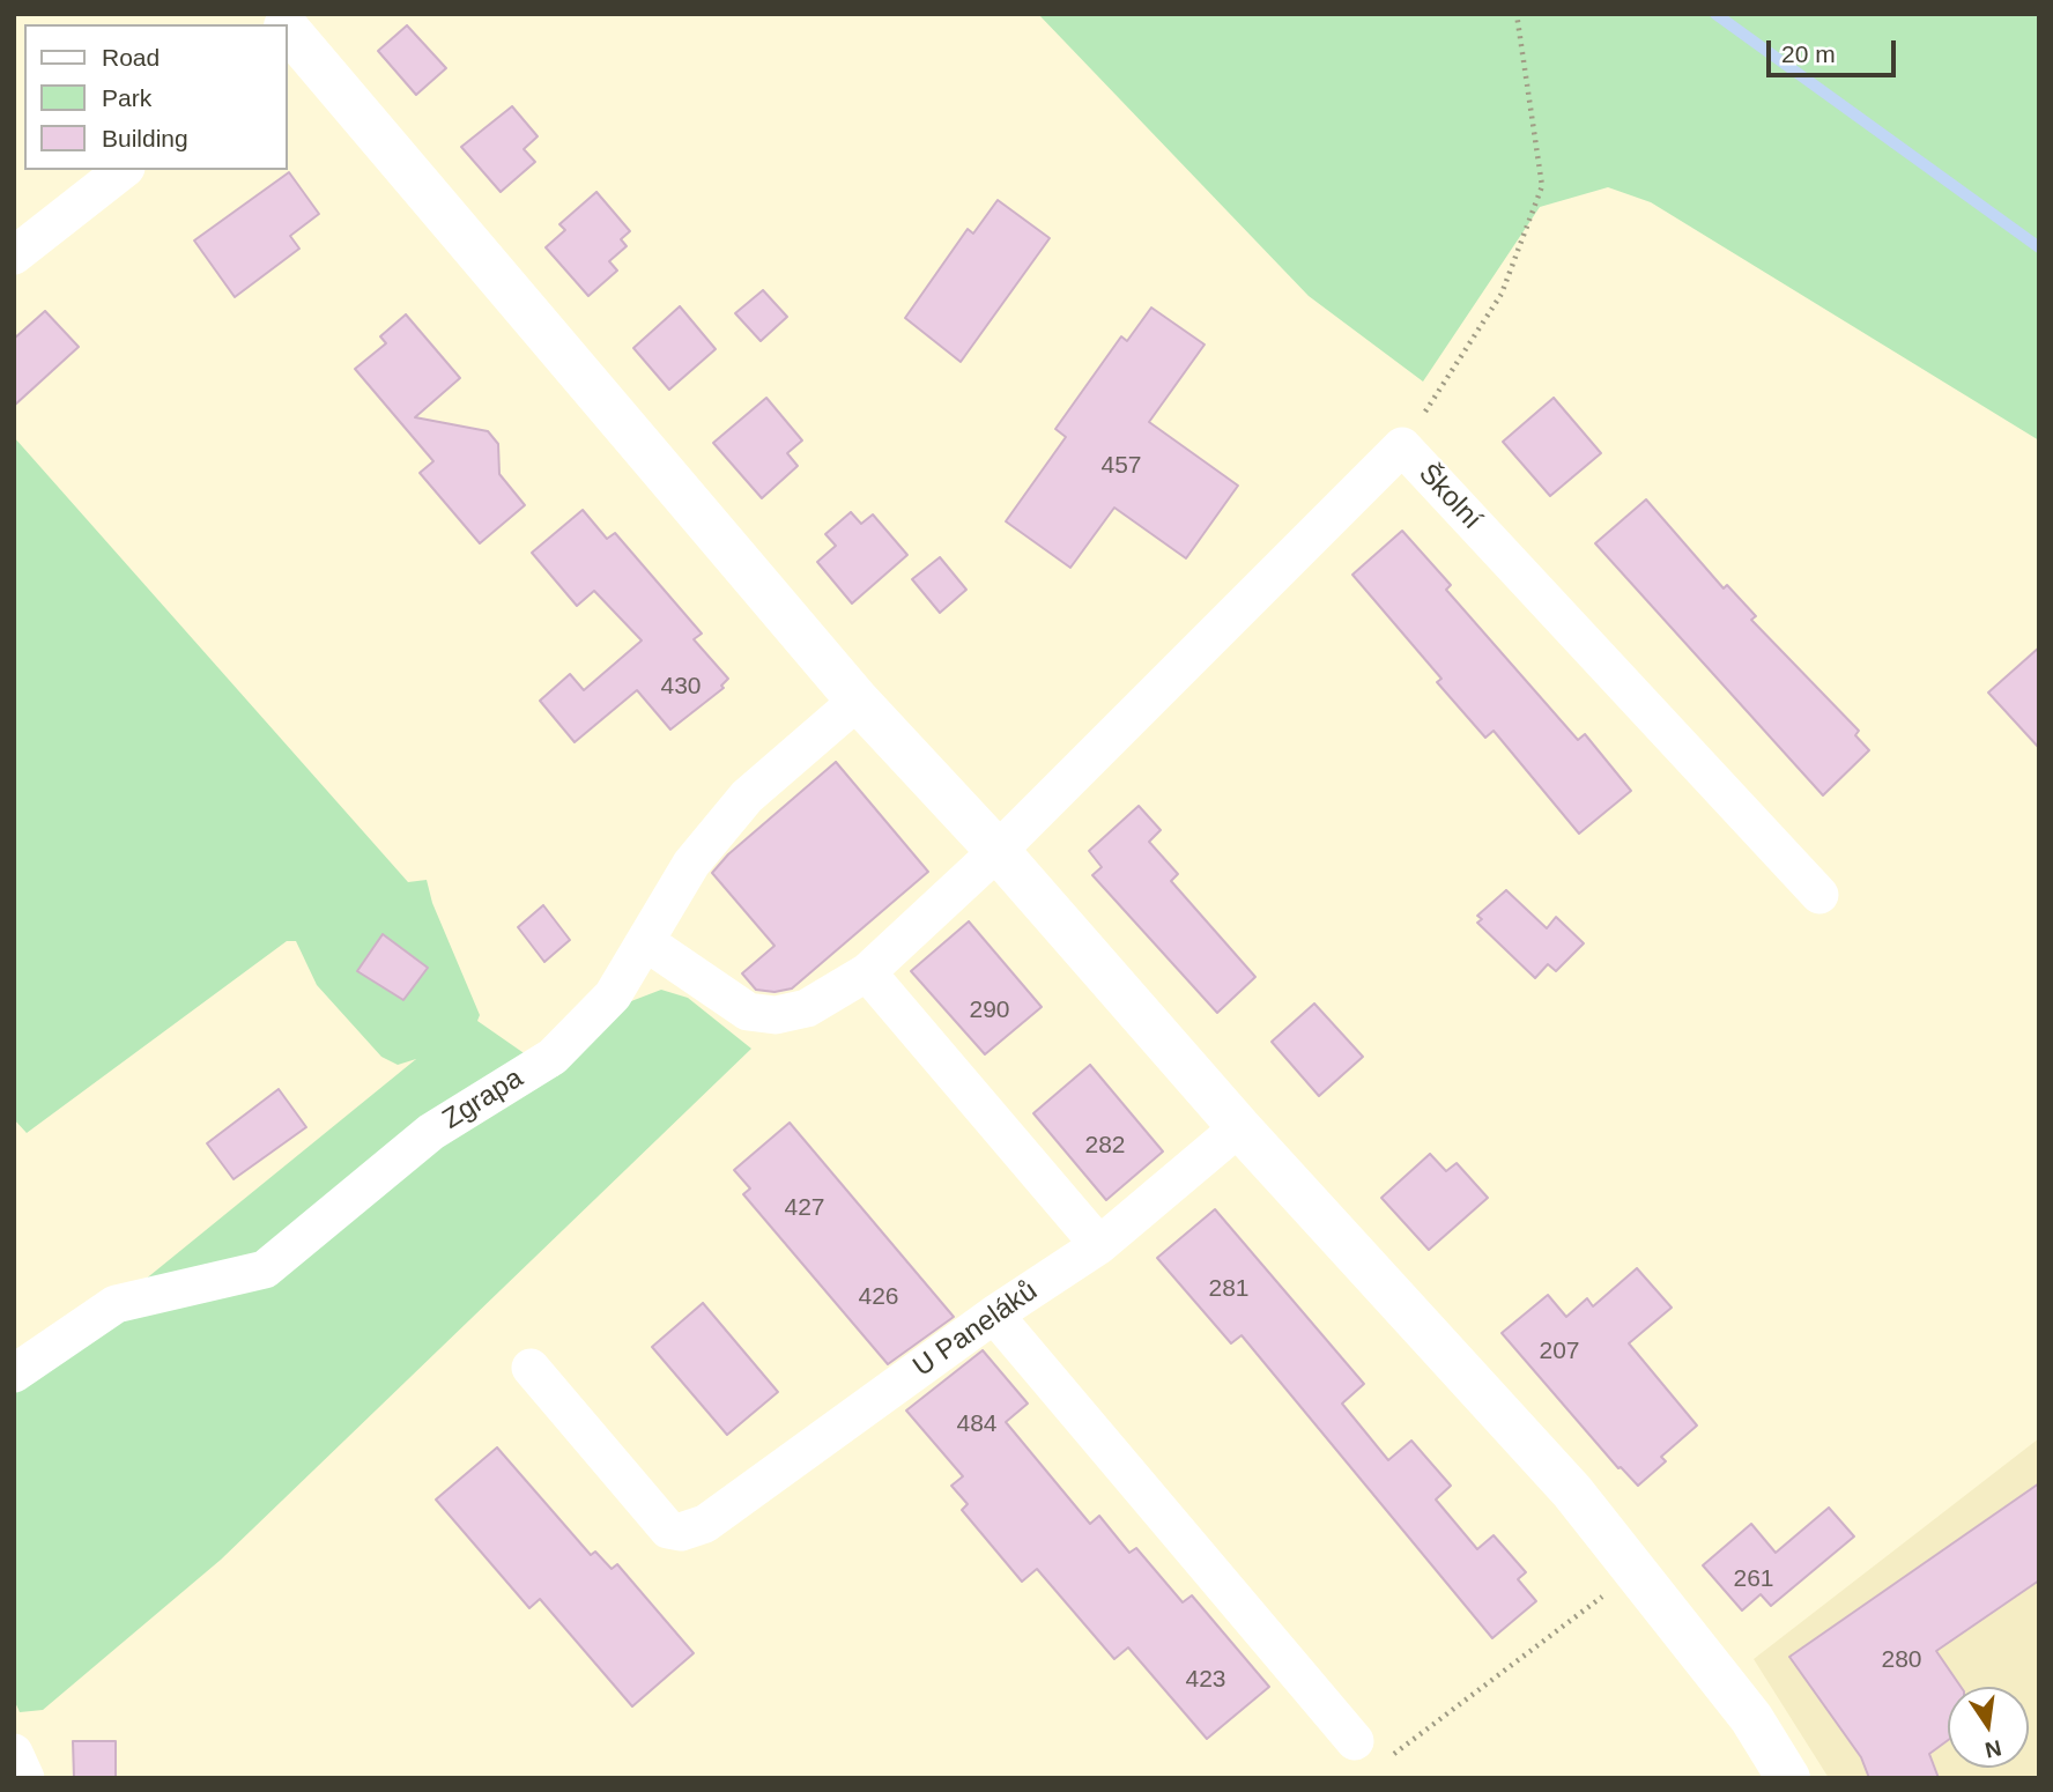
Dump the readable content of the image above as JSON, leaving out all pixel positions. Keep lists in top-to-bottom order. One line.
{"streets":{"street":["Školní","Zgrapa","U Paneláků"]},"crossings":[["Školní","Zgrapa"]],"house_numbers":["457","430","290","282","427","281","426","207","484","261","280","423"],"legend":["Road","Park","Building"],"scale_bar":"20 m","north":"bottom"}
